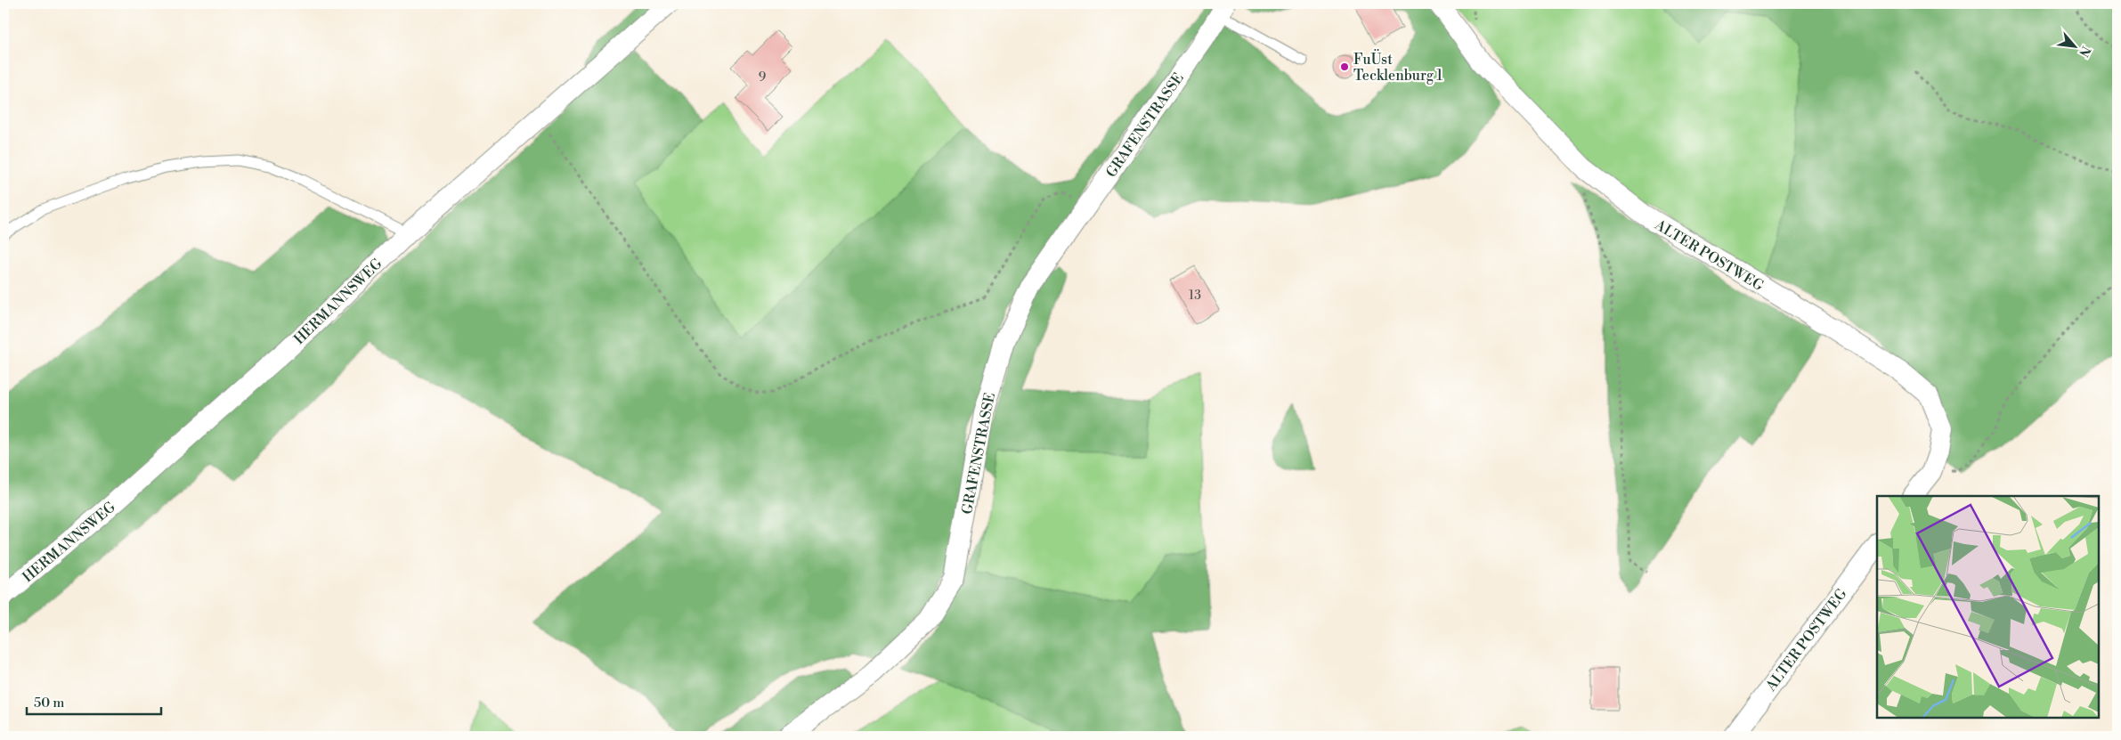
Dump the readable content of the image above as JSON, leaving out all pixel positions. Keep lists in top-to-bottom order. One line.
{"streets":{"street":["GRAFENSTRASSE","ALTER POSTWEG","HERMANNSWEG"]},"places":["FuÜst Tecklenburg 1"],"house_numbers":["9","13"],"scale_bar":"50 m","north":"bottom right"}
